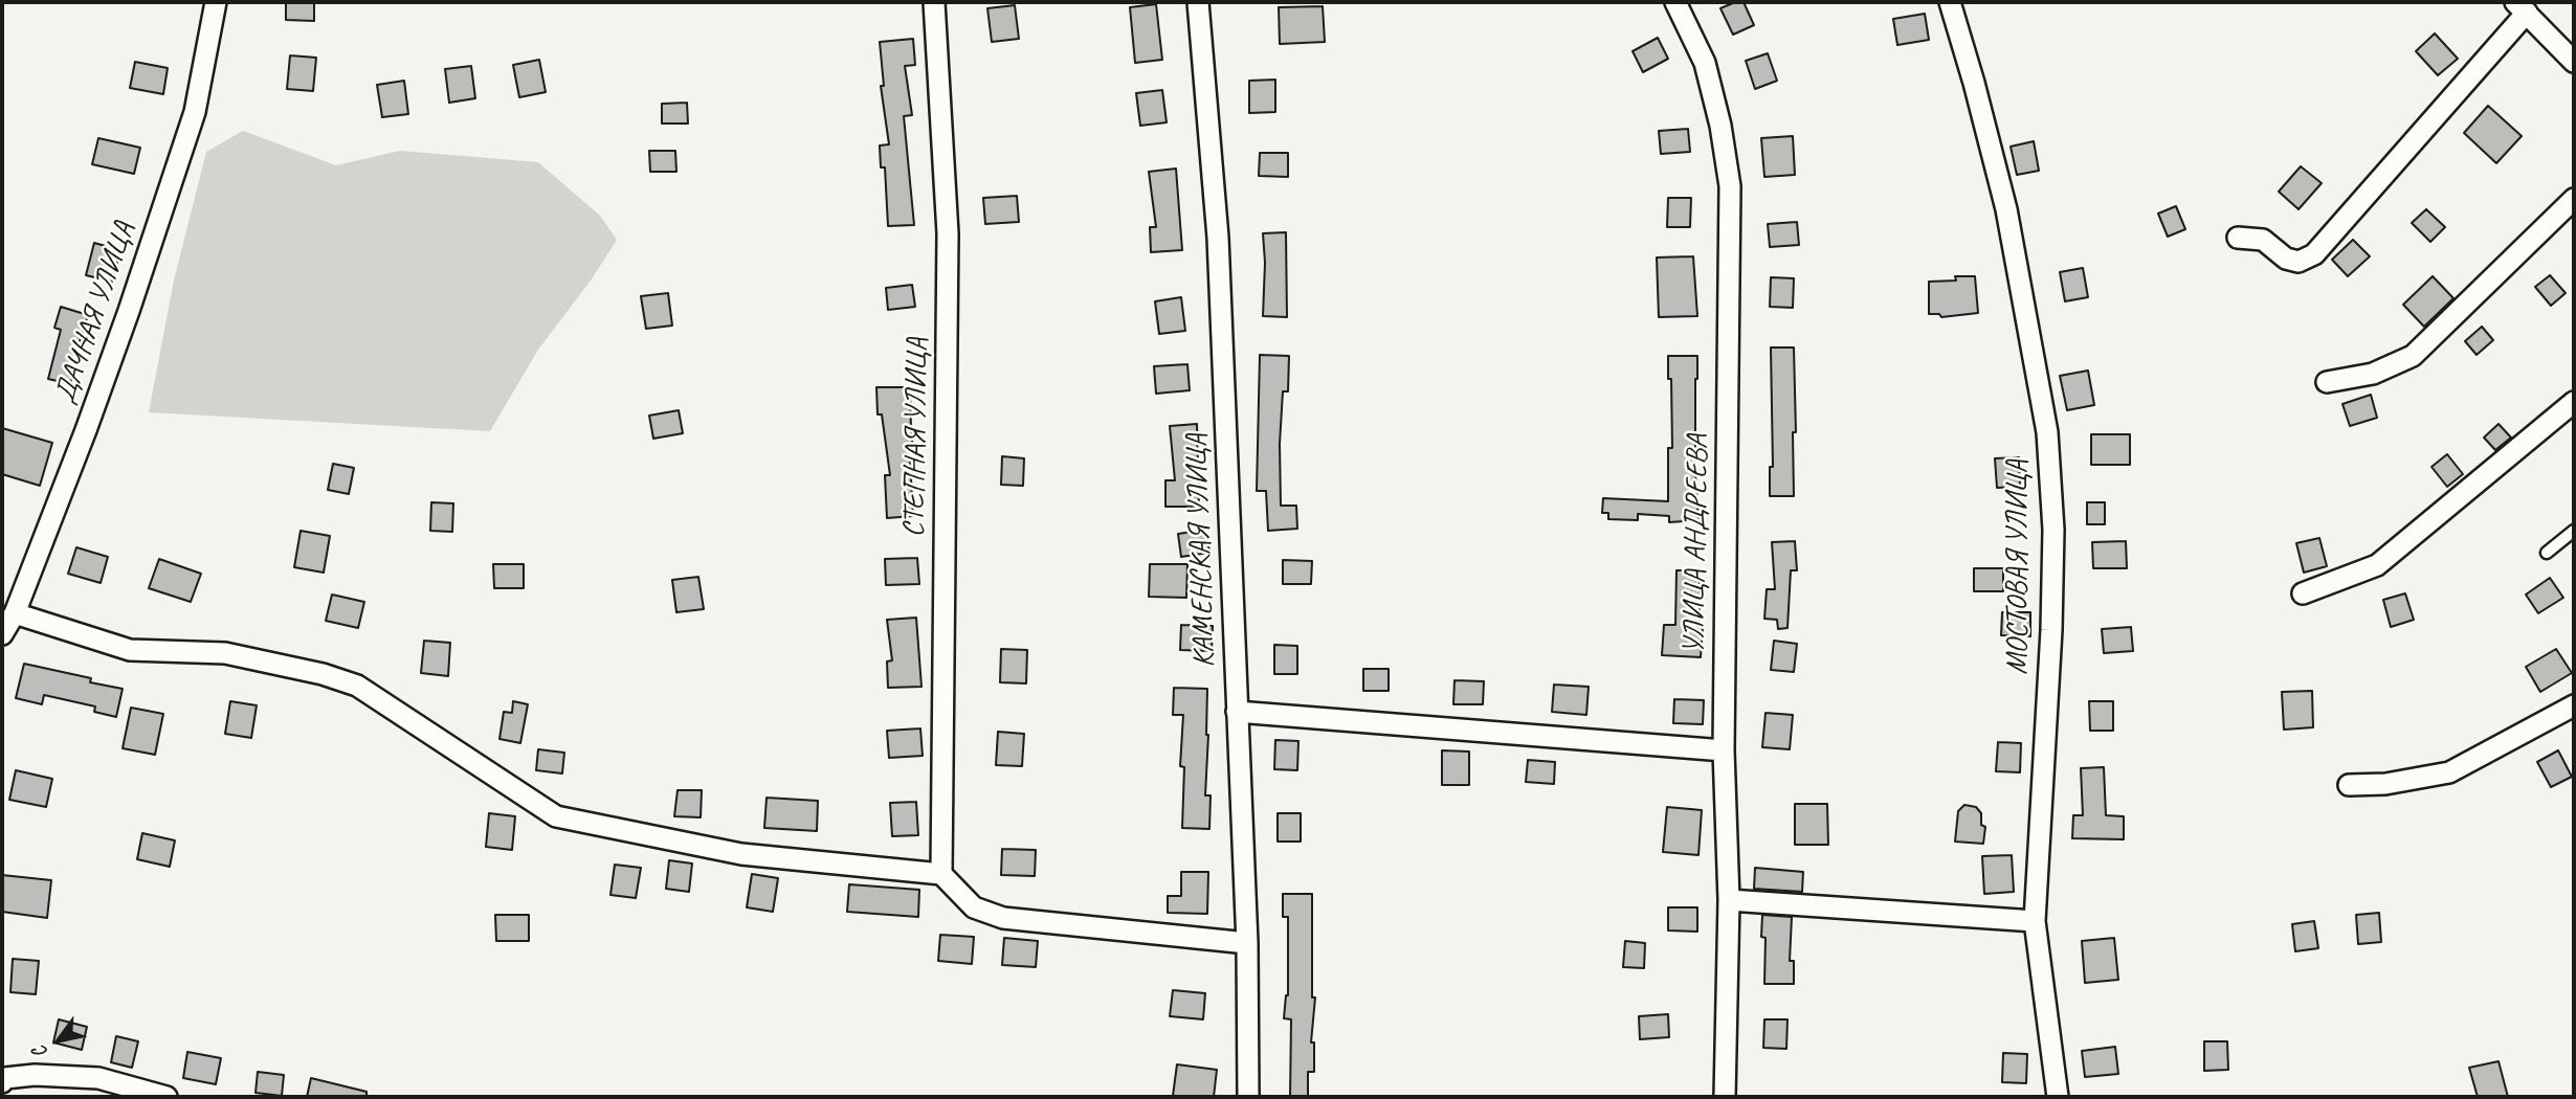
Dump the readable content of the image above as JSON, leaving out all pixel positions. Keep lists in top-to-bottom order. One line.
{"streets":{"street":["ДАЧНАЯ УЛИЦА","СТЕПНАЯ УЛИЦА","УЛИЦА АНДРЕЕВА","КАМЕНСКАЯ УЛИЦА","МОСТОВАЯ УЛИЦА"]},"north":"bottom left"}
